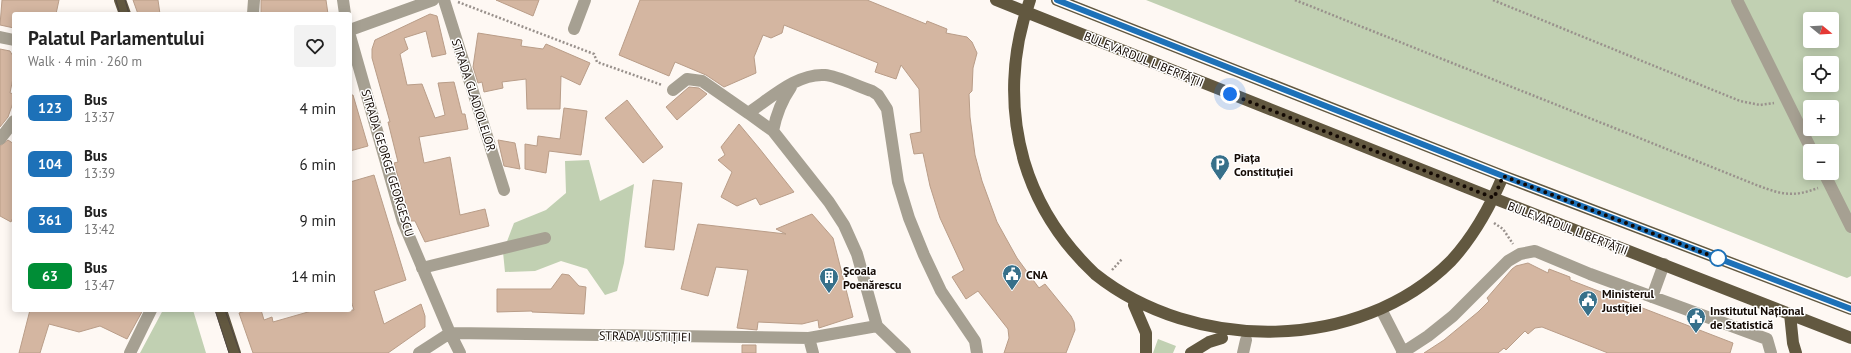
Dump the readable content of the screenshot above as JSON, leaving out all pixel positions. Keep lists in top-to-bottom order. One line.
{"streets":{"main road":["BULEVARDUL LIBERTĂȚII"],"street":["STRADA GLADIOLELOR","STRADA GEORGE GEORGESCU","STRADA JUSTIȚIEI"]},"crossings":[["STRADA GEORGE GEORGESCU","STRADA JUSTIȚIEI"]],"places":{"parking":["Piața Constituției"],"public building":["CNA","Ministerul Justiției","Institutul Național de Statistică"],"building":["Şcoala Poenărescu"]},"lines":["bus line 123"],"north":"right","page":{"map_buttons":["+","−"],"heading":["Palatul Parlamentului","Walk · 4 min · 260 m"],"list":[{"mark":"123","name":"Bus","note":"13:37","value":"4 min"},{"mark":"104","name":"Bus","note":"13:39","value":"6 min"},{"mark":"361","name":"Bus","note":"13:42","value":"9 min"},{"mark":"63","name":"Bus","note":"13:47","value":"14 min"}]}}
